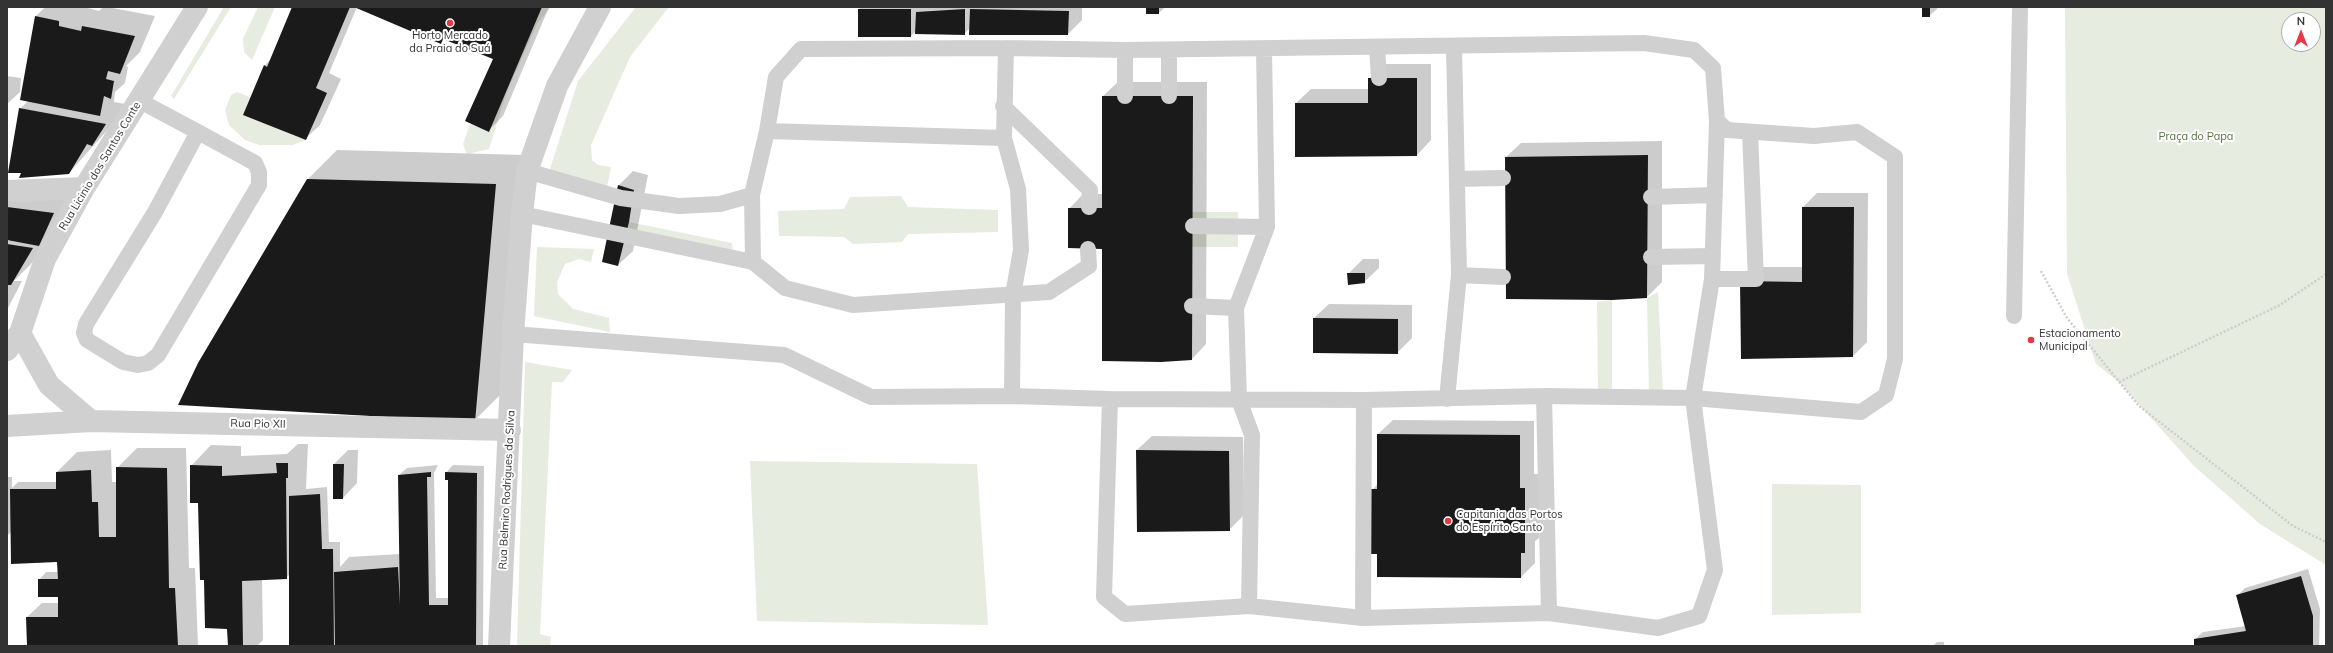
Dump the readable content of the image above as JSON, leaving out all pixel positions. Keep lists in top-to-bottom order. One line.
{"streets":{"street":["Rua Licinio dos Santos Conte","Rua Pio XII","Rua Belmiro Rodrigues da Silva"]},"crossings":[["Rua Pio XII","Rua Belmiro Rodrigues da Silva"]],"parks":["Praça do Papa"],"places":["Horto Mercado da Praia do Suá","Estacionamento Municipal","Capitania das Portos do Espírito Santo"],"north":"top"}
